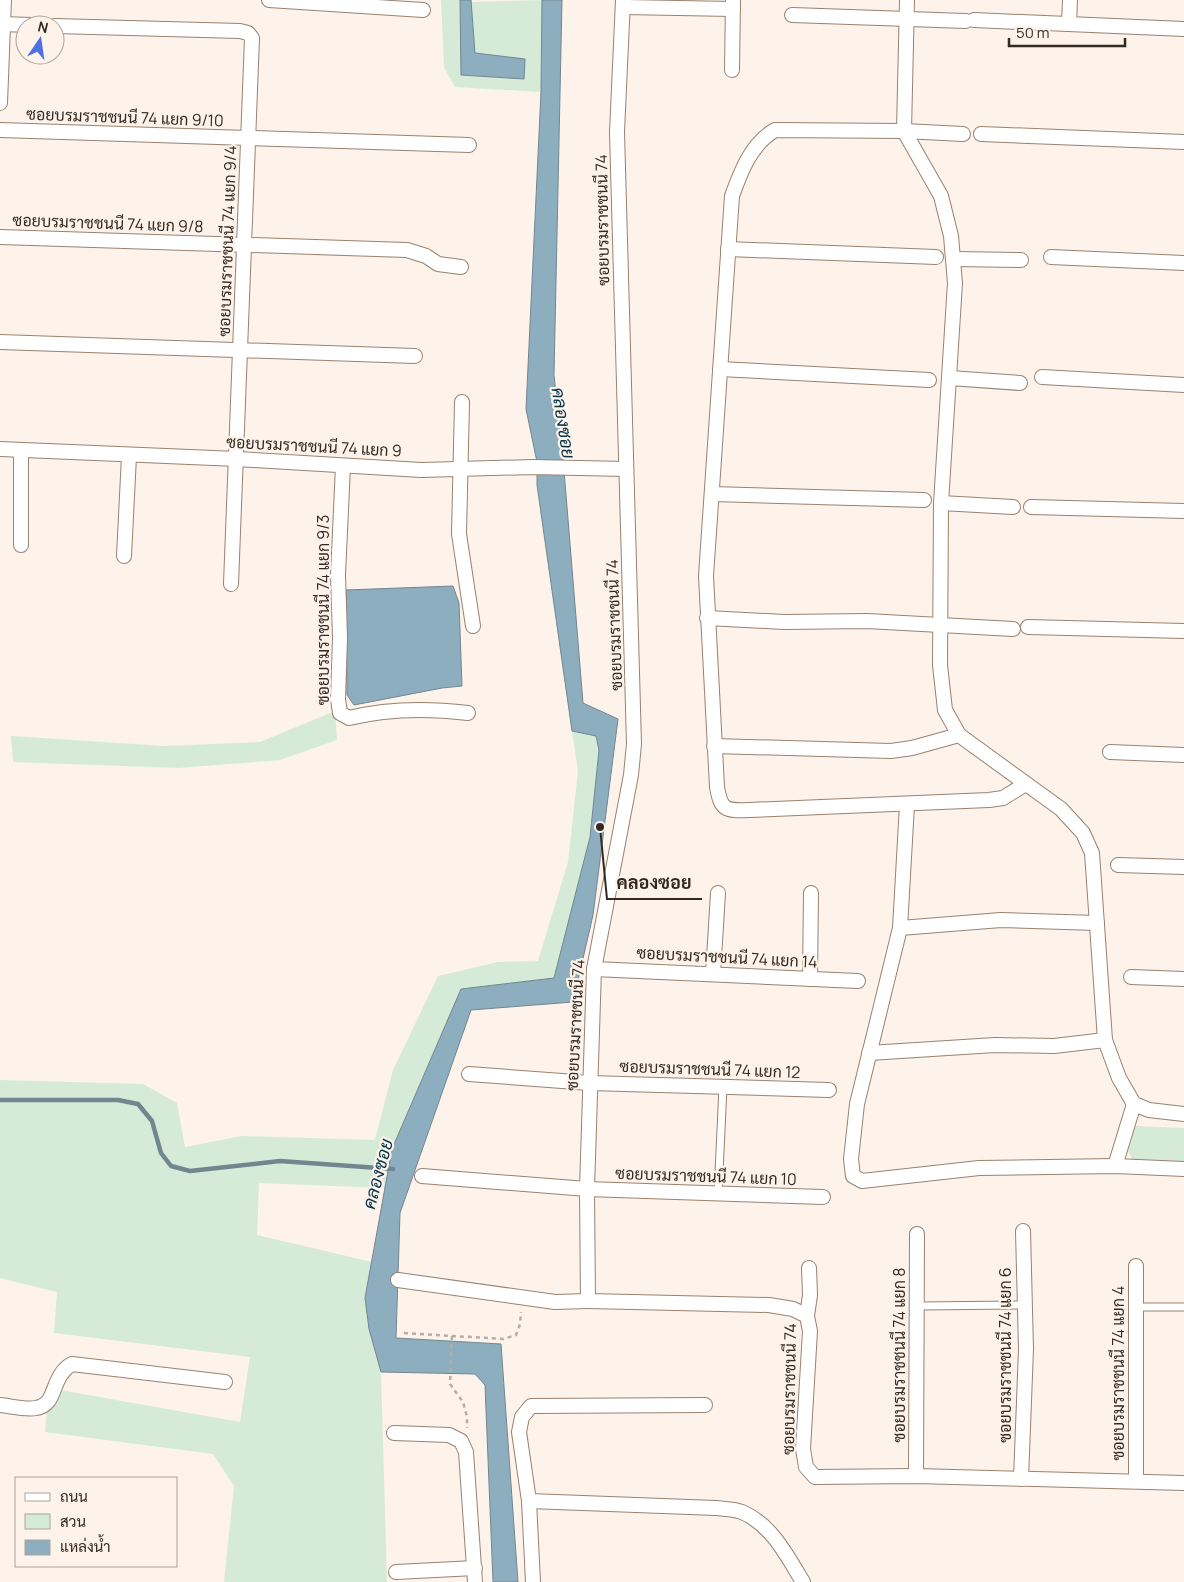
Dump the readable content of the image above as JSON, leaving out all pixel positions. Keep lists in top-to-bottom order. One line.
{"streets":{"street":["ซอยบรมราชชนนี 74 แยก 9/10","ซอยบรมราชชนนี 74","ซอยบรมราชชนนี 74 แยก 9/8","ซอยบรมราชชนนี 74 แยก 9/4","ซอยบรมราชชนนี 74 แยก 9","ซอยบรมราชชนนี 74 แยก 9/3","ซอยบรมราชชนนี 74 แยก 14","ซอยบรมราชชนนี 74 แยก 12","ซอยบรมราชชนนี 74 แยก 10","ซอยบรมราชชนนี 74 แยก 8","ซอยบรมราชชนนี 74 แยก 6","ซอยบรมราชชนนี 74 แยก 4"]},"crossings":[["ซอยบรมราชชนนี 74 แยก 9/10","ซอยบรมราชชนนี 74 แยก 9/4"],["ซอยบรมราชชนนี 74","ซอยบรมราชชนนี 74 แยก 9"],["ซอยบรมราชชนนี 74","ซอยบรมราชชนนี 74 แยก 14"],["ซอยบรมราชชนนี 74","ซอยบรมราชชนนี 74 แยก 12"],["ซอยบรมราชชนนี 74","ซอยบรมราชชนนี 74 แยก 10"],["ซอยบรมราชชนนี 74","ซอยบรมราชชนนี 74 แยก 8"],["ซอยบรมราชชนนี 74","ซอยบรมราชชนนี 74 แยก 6"],["ซอยบรมราชชนนี 74","ซอยบรมราชชนนี 74 แยก 4"],["ซอยบรมราชชนนี 74 แยก 9/8","ซอยบรมราชชนนี 74 แยก 9/4"],["ซอยบรมราชชนนี 74 แยก 9/4","ซอยบรมราชชนนี 74 แยก 9"],["ซอยบรมราชชนนี 74 แยก 9","ซอยบรมราชชนนี 74 แยก 9/3"]],"water":["คลองซอย"],"places":["คลองซอย"],"legend":["ถนน","สวน","แหล่งน้ำ"],"scale_bar":"50 m","north":"top"}
